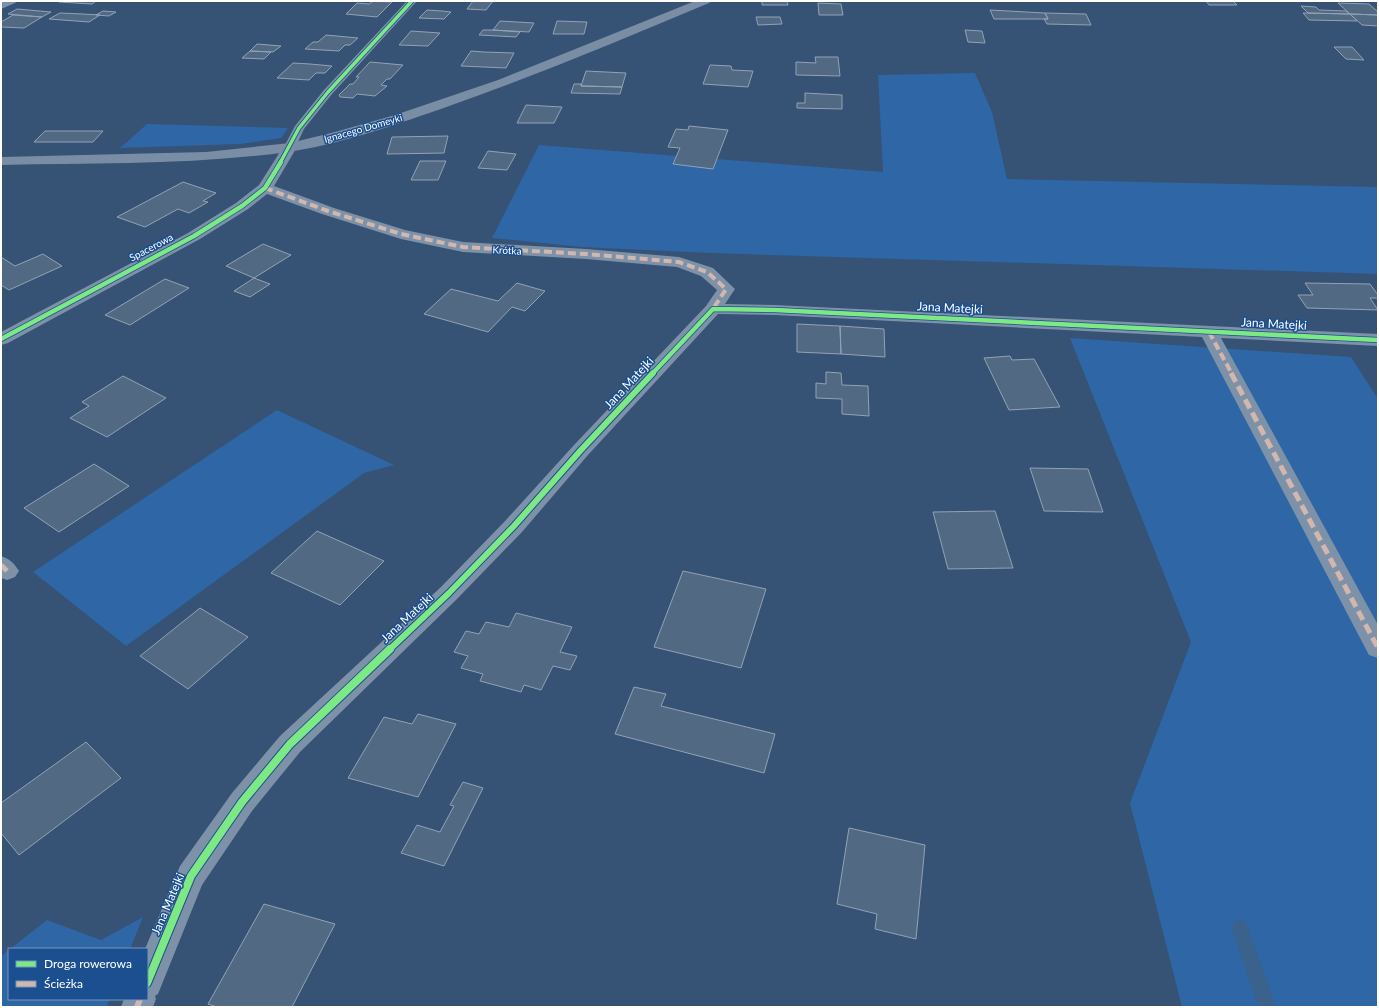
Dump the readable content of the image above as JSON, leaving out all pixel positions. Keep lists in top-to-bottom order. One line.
{"streets":{"street":["Ignacego Domeyki","Spacerowa","Krótka","Jana Matejki"]},"crossings":[["Ignacego Domeyki","Spacerowa"],["Spacerowa","Krótka"],["Krótka","Jana Matejki"]],"legend":["Droga rowerowa","Ścieżka"]}
